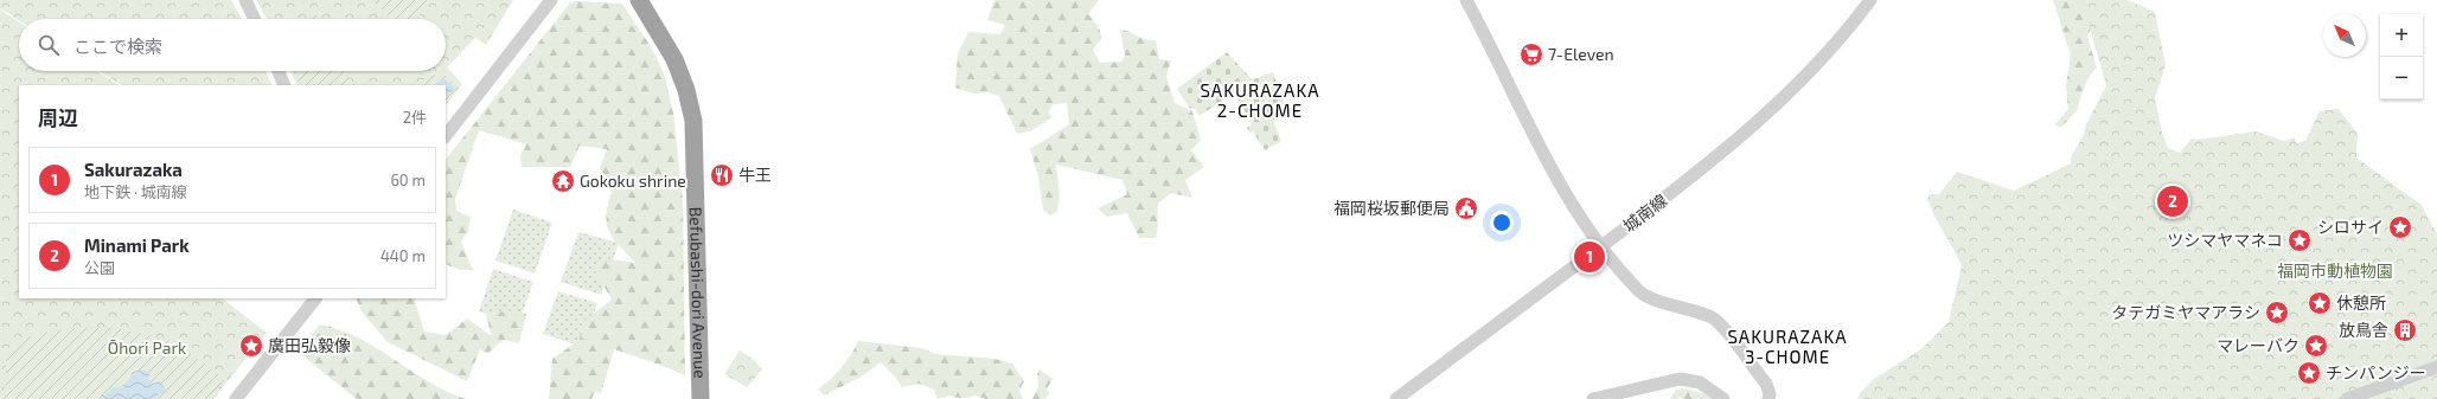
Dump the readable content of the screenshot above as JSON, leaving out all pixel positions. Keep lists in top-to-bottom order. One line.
{"streets":{"highway":["Befubashi-dori Avenue"],"street":["城南線"]},"districts":["SAKURAZAKA 2-CHOME","SAKURAZAKA 3-CHOME"],"parks":["福岡市動植物園","Ōhori Park"],"places":{"supermarket":["7-Eleven"],"restaurant":["牛王"],"temple":["Gokoku shrine"],"public building":["福岡桜坂郵便局"],"place":["シロサイ","ツシマヤマネコ","休憩所","タテガミヤマアラシ","廣田弘毅像","マレーバク","チンパンジー"],"building":["放鳥舎"]},"north":"top left","page":{"map_buttons":["+","−"],"search":"ここで検索","heading":["周辺","2件"],"list":[{"mark":"1","name":"Sakurazaka","note":"地下鉄 · 城南線","value":"60 m"},{"mark":"2","name":"Minami Park","note":"公園","value":"440 m"}],"pins":["2","1"]}}
